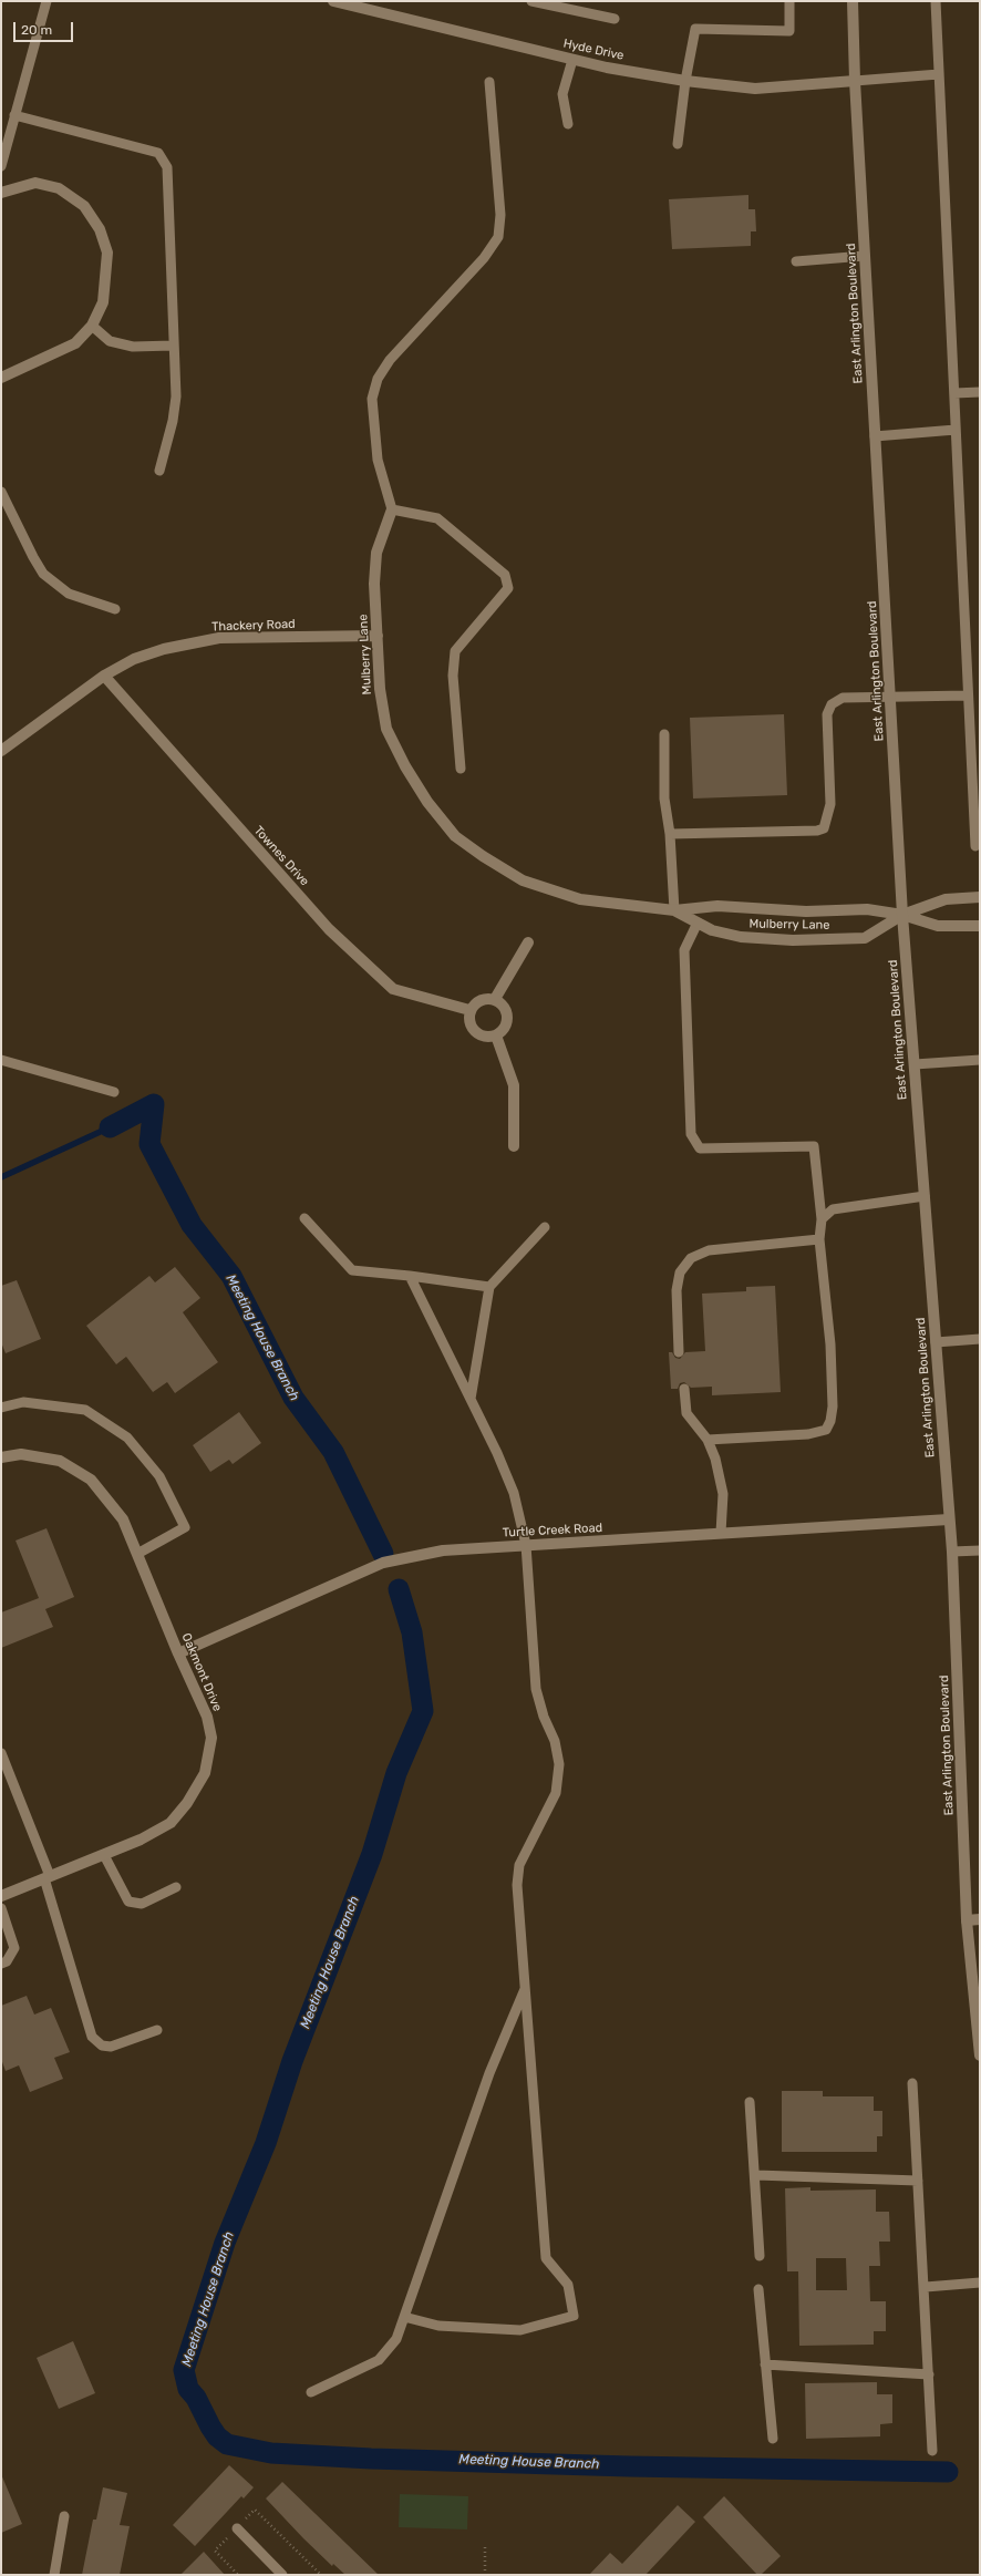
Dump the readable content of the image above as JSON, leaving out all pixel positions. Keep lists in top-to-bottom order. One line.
{"streets":{"street":["Hyde Drive","East Arlington Boulevard","Thackery Road","Mulberry Lane","Townes Drive","Turtle Creek Road","Oakmont Drive"]},"crossings":[["Hyde Drive","East Arlington Boulevard"],["East Arlington Boulevard","Mulberry Lane"],["East Arlington Boulevard","Turtle Creek Road"],["Thackery Road","Mulberry Lane"],["Thackery Road","Townes Drive"],["Turtle Creek Road","Oakmont Drive"]],"water":["Meeting House Branch"],"scale_bar":"20 m"}
